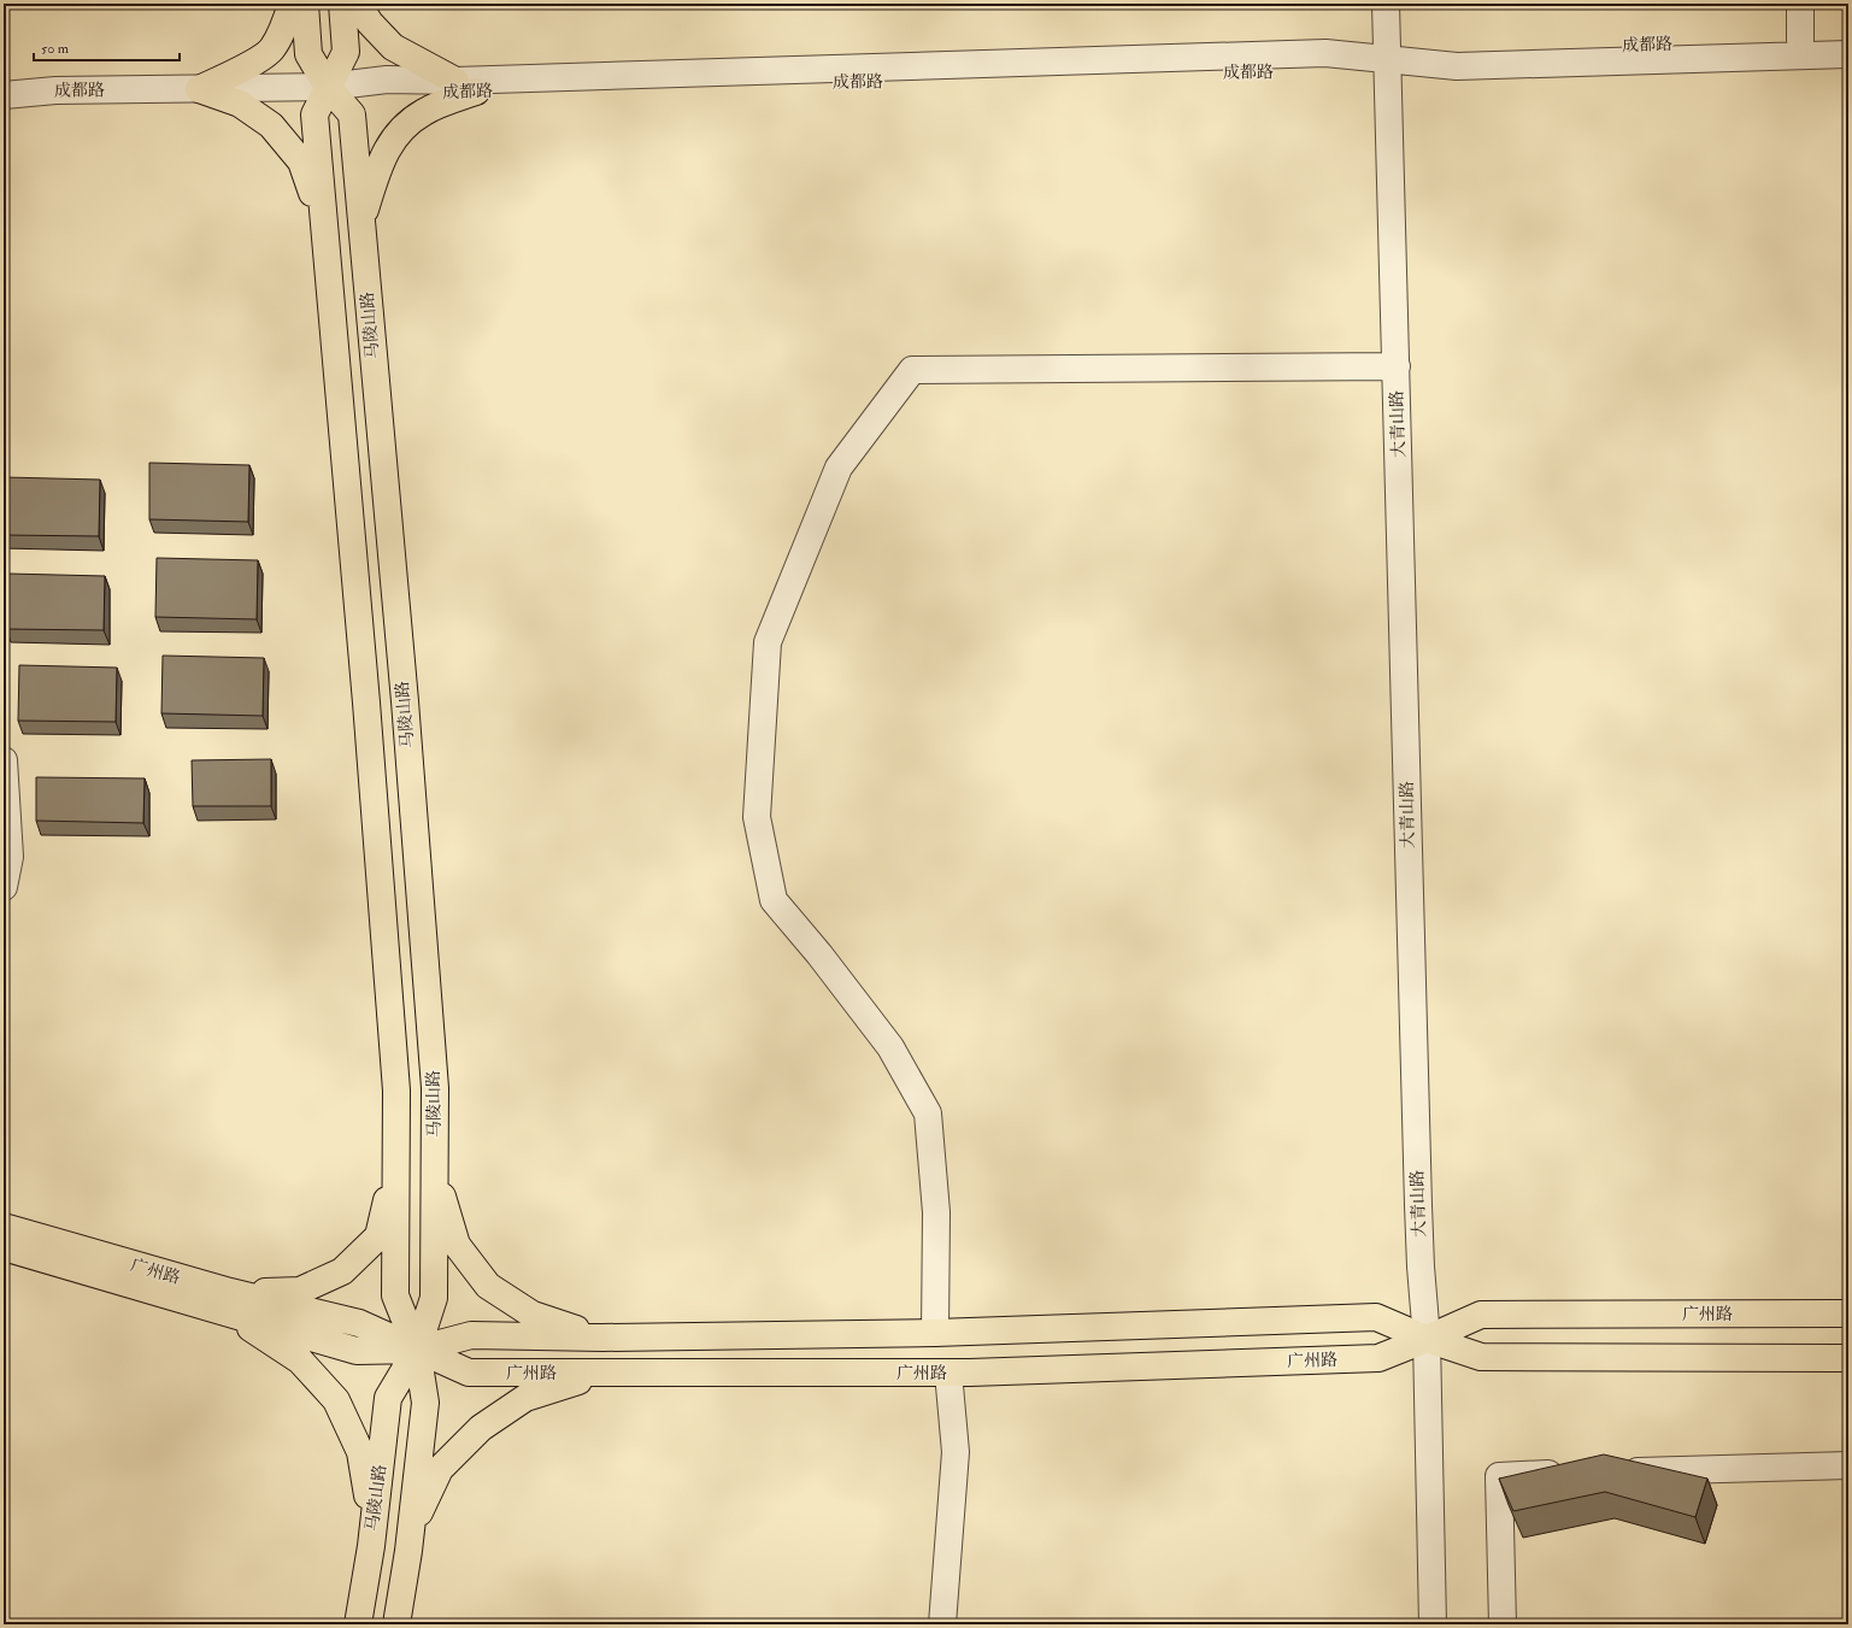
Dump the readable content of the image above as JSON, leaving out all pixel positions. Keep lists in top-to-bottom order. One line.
{"streets":{"main road":["马陵山路","广州路"],"street":["成都路","大青山路"]},"crossings":[["成都路","马陵山路"],["成都路","大青山路"],["马陵山路","广州路"],["大青山路","广州路"]],"scale_bar":"50 m"}
